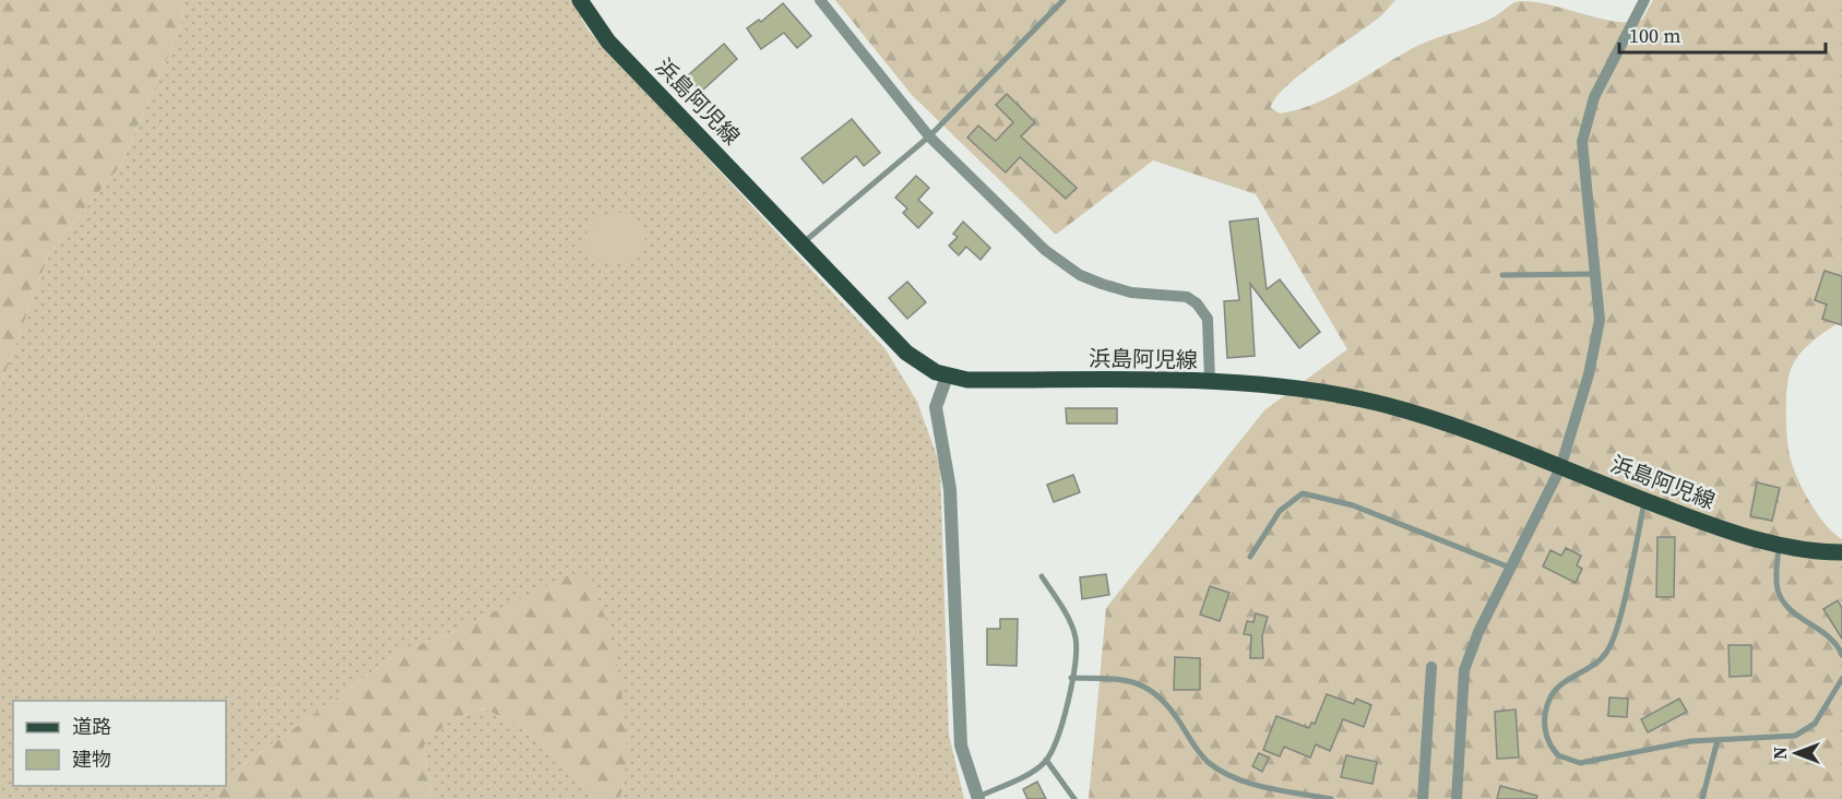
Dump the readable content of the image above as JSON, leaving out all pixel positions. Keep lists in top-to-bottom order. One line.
{"streets":{"main road":["浜島阿児線"]},"legend":["道路","建物"],"scale_bar":"100 m","north":"left"}
